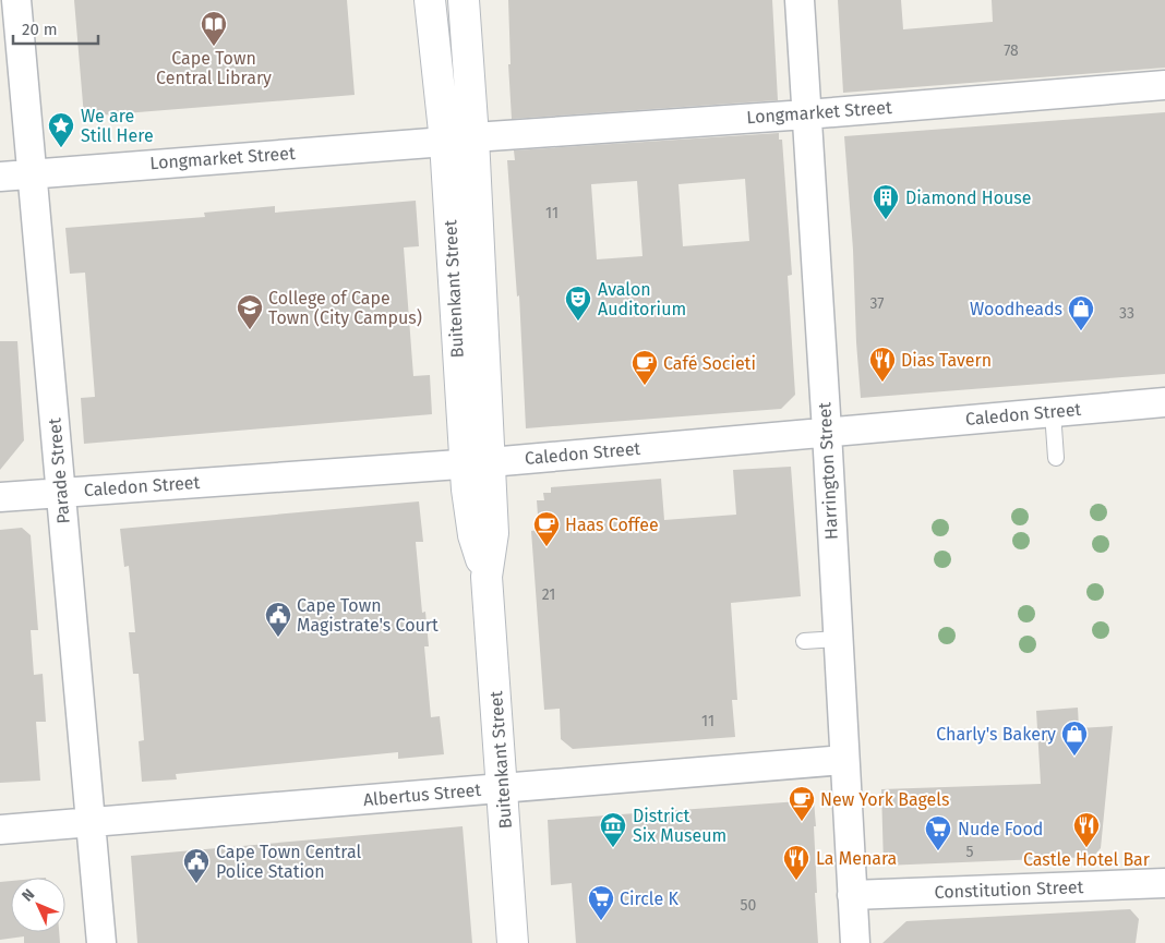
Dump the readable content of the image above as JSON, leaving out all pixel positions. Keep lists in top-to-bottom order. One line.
{"streets":{"main road":["Buitenkant Street"],"street":["Longmarket Street","Caledon Street","Parade Street","Harrington Street","Albertus Street","Constitution Street"]},"crossings":[["Longmarket Street","Buitenkant Street"],["Longmarket Street","Parade Street"],["Longmarket Street","Harrington Street"],["Buitenkant Street","Caledon Street"],["Buitenkant Street","Albertus Street"],["Caledon Street","Parade Street"],["Caledon Street","Harrington Street"],["Parade Street","Albertus Street"],["Harrington Street","Albertus Street"],["Harrington Street","Constitution Street"]],"places":{"library":["Cape Town Central Library"],"place":["We are Still Here"],"building":["Diamond House"],"theatre":["Avalon Auditorium"],"school or university":["College of Cape Town (City Campus)"],"shop":["Woodheads","Charly's Bakery"],"restaurant":["Dias Tavern","Castle Hotel Bar","La Menara"],"cafe":["Café Societi","Haas Coffee","New York Bagels"],"public building":["Cape Town Magistrate's Court","Cape Town Central Police Station"],"museum":["District Six Museum"],"supermarket":["Nude Food","Circle K"]},"house_numbers":["78","11","37","33","21","11","5","50"],"scale_bar":"20 m","north":"top left"}
